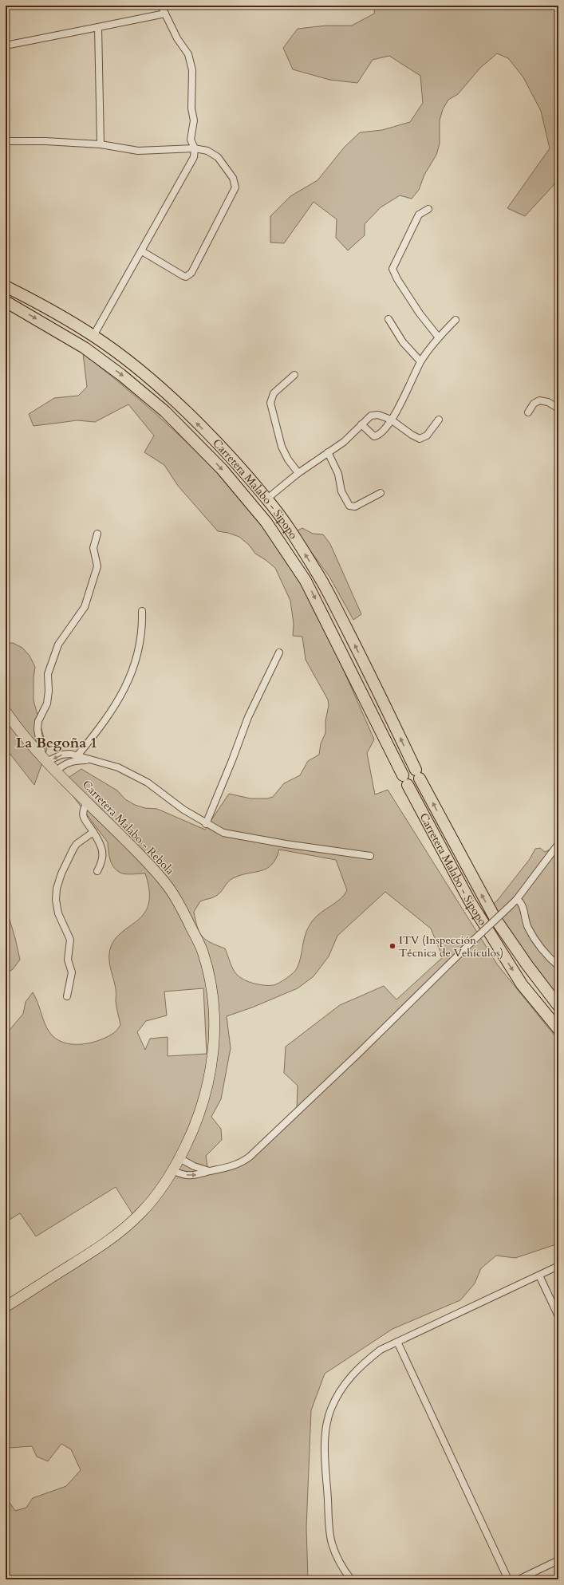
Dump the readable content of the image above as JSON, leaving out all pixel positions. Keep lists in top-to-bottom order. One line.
{"streets":{"highway":["Carretera Malabo - Sipopo"],"main road":["Carretera Malabo - Rebola"]},"districts":["La Begoña 1"],"places":["ITV (Inspección Técnica de Vehículos)"]}
